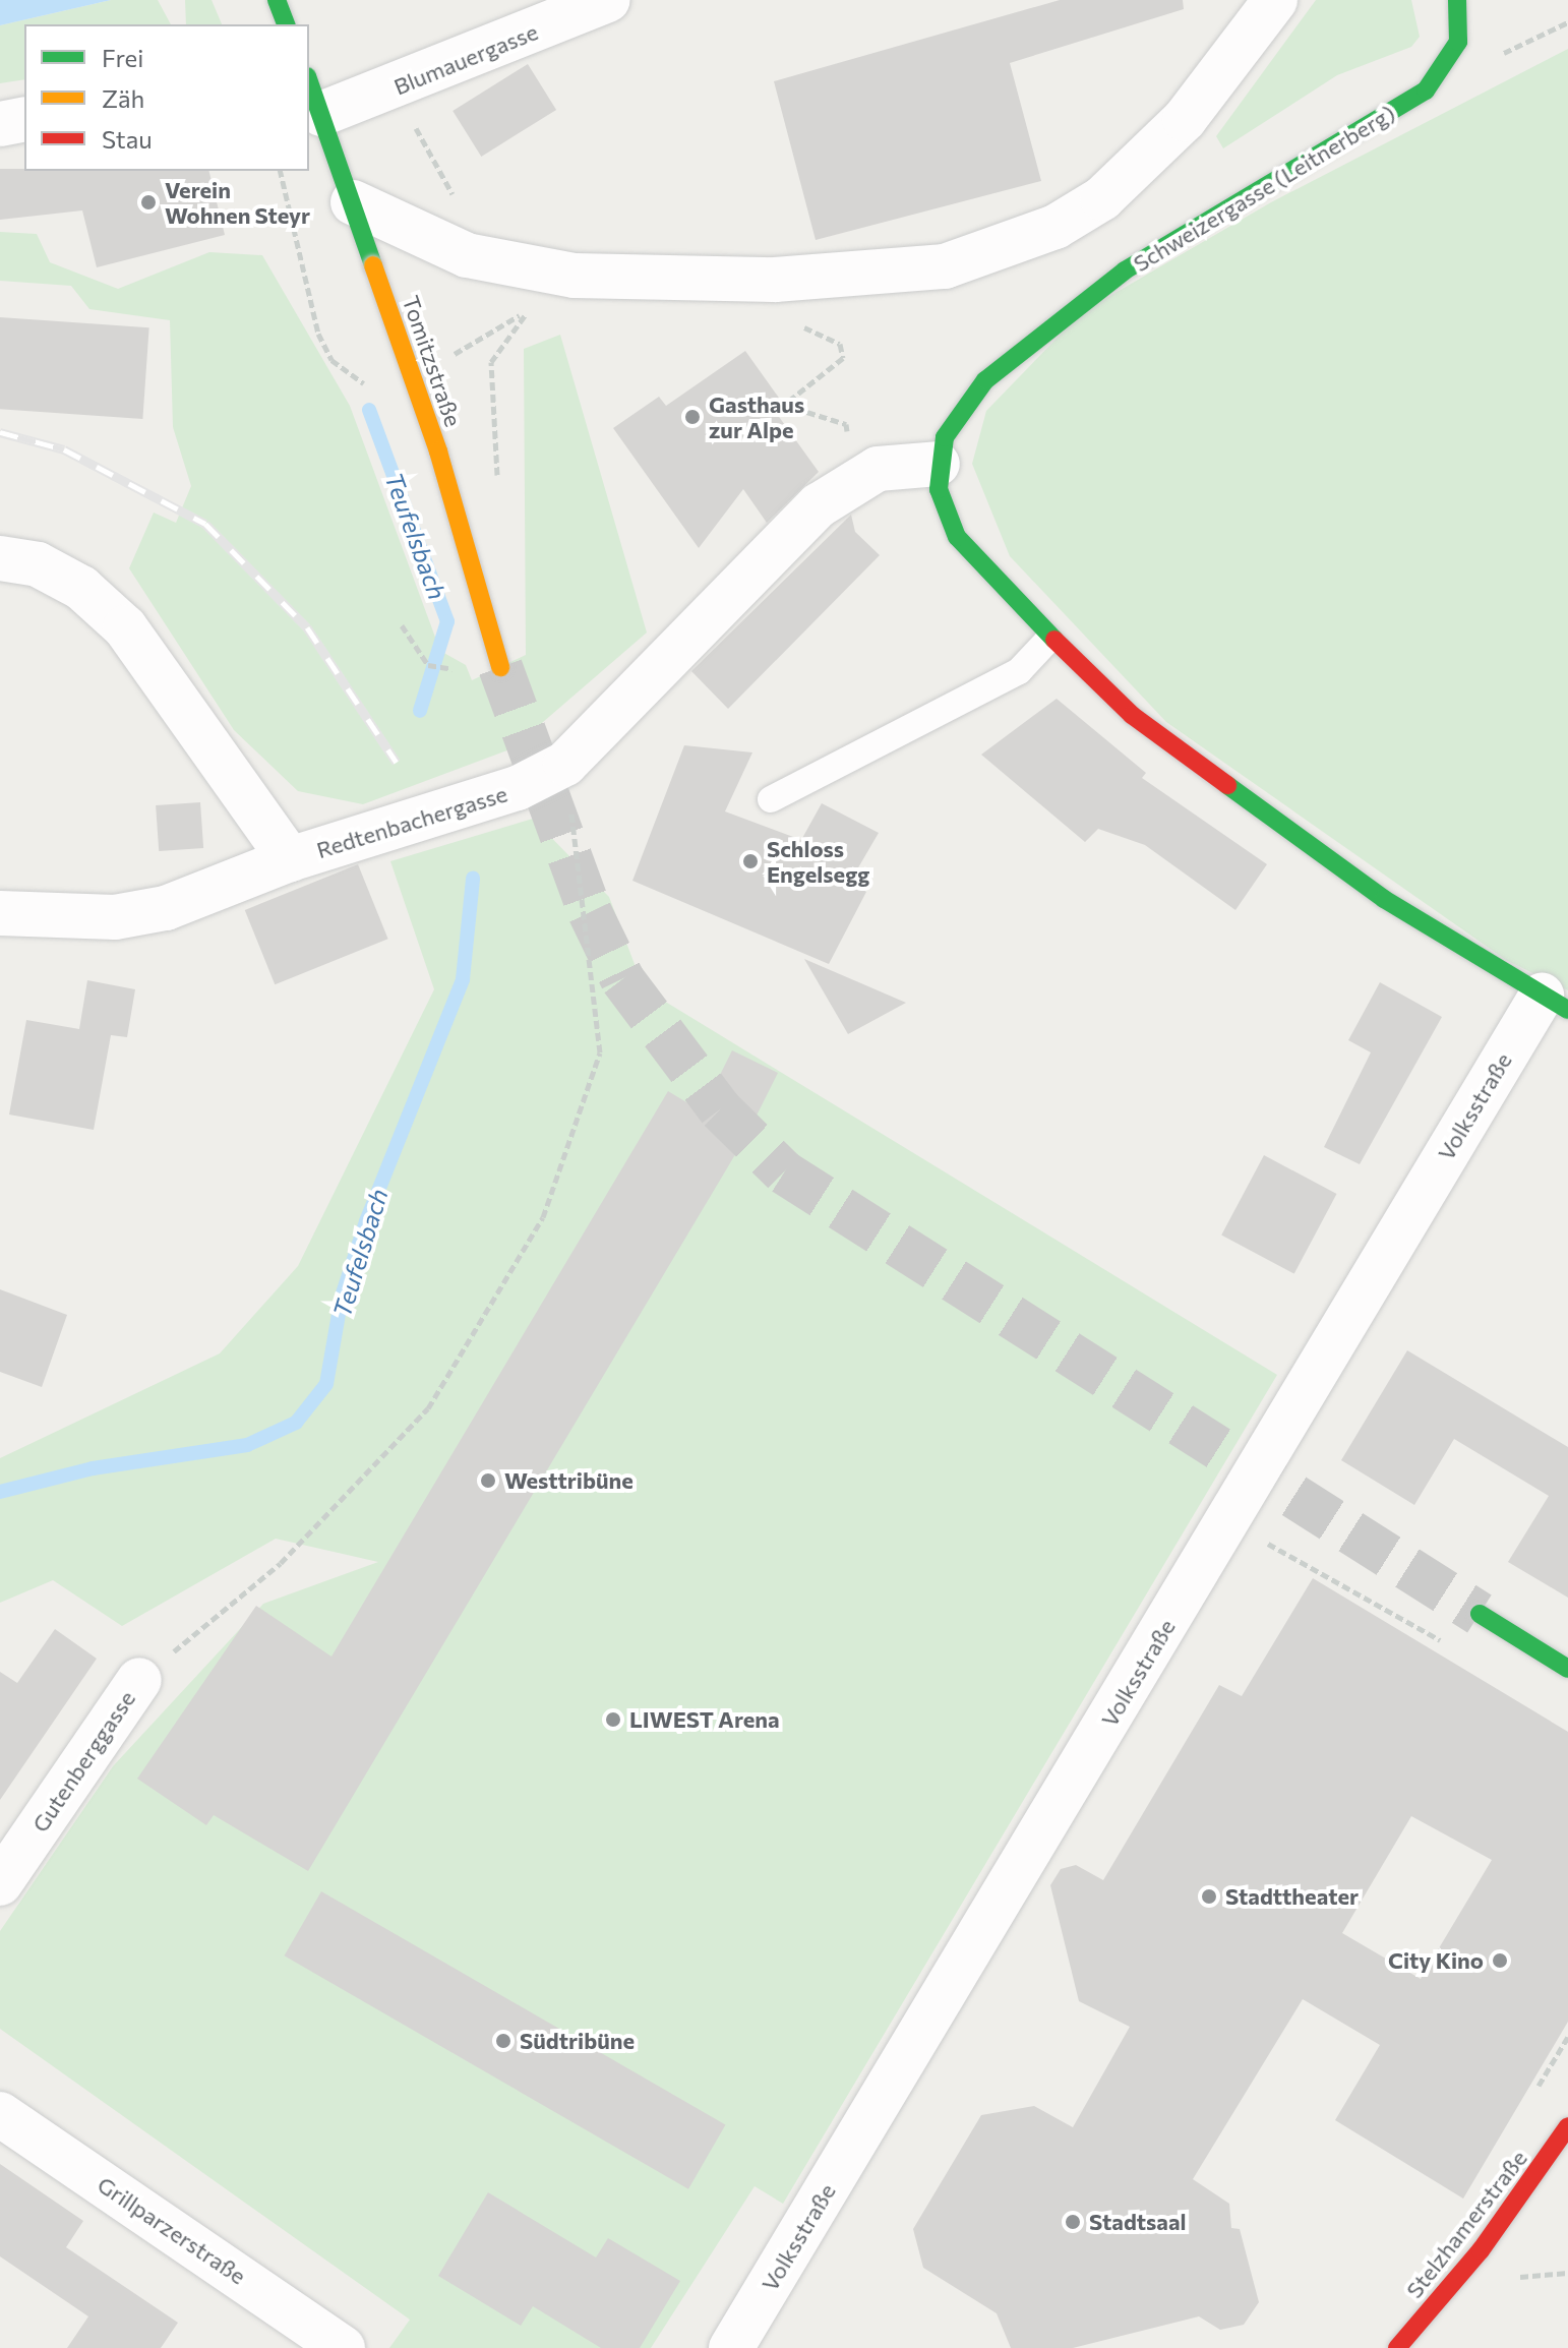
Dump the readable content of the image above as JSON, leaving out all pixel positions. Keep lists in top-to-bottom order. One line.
{"streets":{"street":["Blumauergasse","Schweizergasse (Leitnerberg)","Tomitzstraße","Redtenbachergasse","Volksstraße","Gutenberggasse","Stelzhamerstraße","Grillparzerstraße"]},"crossings":[["Blumauergasse","Tomitzstraße"],["Schweizergasse (Leitnerberg)","Redtenbachergasse"]],"water":["Teufelsbach"],"places":["Verein Wohnen Steyr","Gasthaus zur Alpe","Schloss Engelsegg","Westtribüne","LIWEST Arena","Stadttheater","City Kino","Südtribüne","Stadtsaal"],"legend":["Frei","Zäh","Stau"]}
